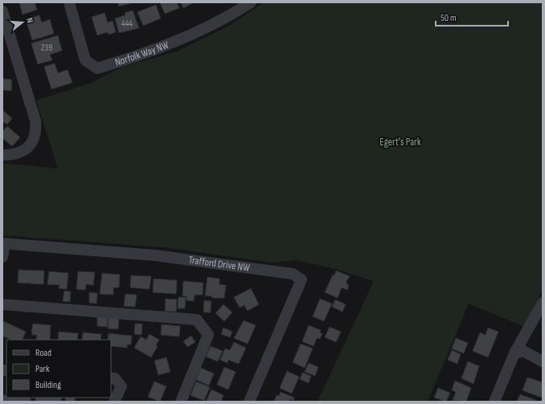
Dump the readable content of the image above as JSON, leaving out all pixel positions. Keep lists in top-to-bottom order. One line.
{"streets":{"street":["Norfolk Way NW","Trafford Drive NW"]},"parks":["Egert's Park"],"house_numbers":["444","239"],"legend":["Road","Park","Building"],"scale_bar":"50 m","north":"right"}
